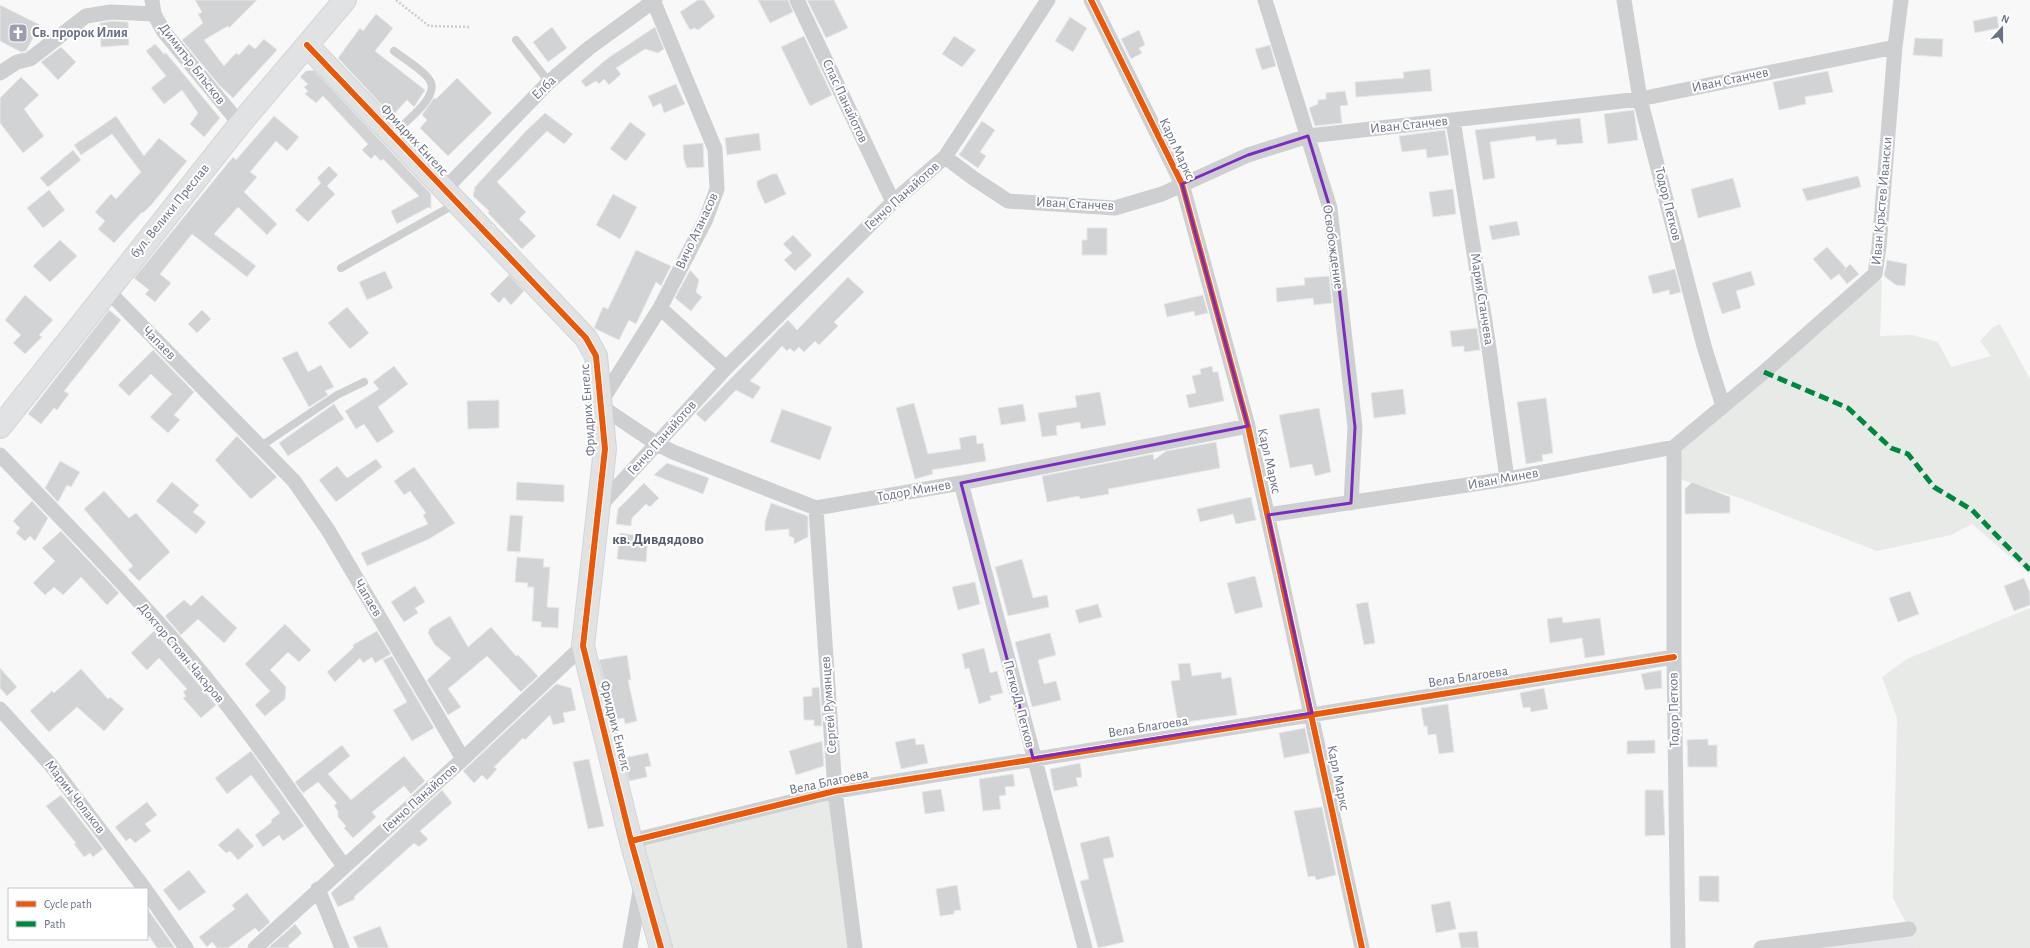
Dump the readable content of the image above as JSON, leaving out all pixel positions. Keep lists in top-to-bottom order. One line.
{"streets":{"street":["Димитър Блъсков","Иван Станчев","Елба","Спас Панайотов","Фридрих Енгелс","Карл Маркс","Генчо Панайотов","Иван Кръстев Ивански","Тодор Петков","бул. Велики Преслав","Вичо Атанасов","Освобождение","Мария Станчева","Чапаев","Иван Минев","Тодор Минев","Доктор Стоян Чакъров","Вела Благоева","Петко Д. Петков","Сергей Румянцев","Марин Чолаков"]},"crossings":[["Димитър Блъсков","бул. Велики Преслав"],["Иван Станчев","Карл Маркс"],["Иван Станчев","Генчо Панайотов"],["Иван Станчев","Иван Кръстев Ивански"],["Иван Станчев","Тодор Петков"],["Иван Станчев","Освобождение"],["Иван Станчев","Мария Станчева"],["Елба","Фридрих Енгелс"],["Елба","Вичо Атанасов"],["Спас Панайотов","Генчо Панайотов"],["Фридрих Енгелс","Генчо Панайотов"],["Фридрих Енгелс","бул. Велики Преслав"],["Фридрих Енгелс","Вичо Атанасов"],["Фридрих Енгелс","Вела Благоева"],["Карл Маркс","Иван Минев"],["Карл Маркс","Тодор Минев"],["Карл Маркс","Вела Благоева"],["Генчо Панайотов","Чапаев"],["Генчо Панайотов","Доктор Стоян Чакъров"],["Иван Кръстев Ивански","Тодор Петков"],["Иван Кръстев Ивански","Иван Минев"],["Тодор Петков","Иван Минев"],["Тодор Петков","Вела Благоева"],["бул. Велики Преслав","Чапаев"],["Освобождение","Иван Минев"],["Мария Станчева","Иван Минев"],["Тодор Минев","Петко Д. Петков"],["Тодор Минев","Сергей Румянцев"],["Вела Благоева","Петко Д. Петков"],["Вела Благоева","Сергей Румянцев"]],"districts":["кв. Дивдядово"],"places":{"church":["Св. пророк Илия"]},"legend":["Cycle path","Path"],"north":"top"}
